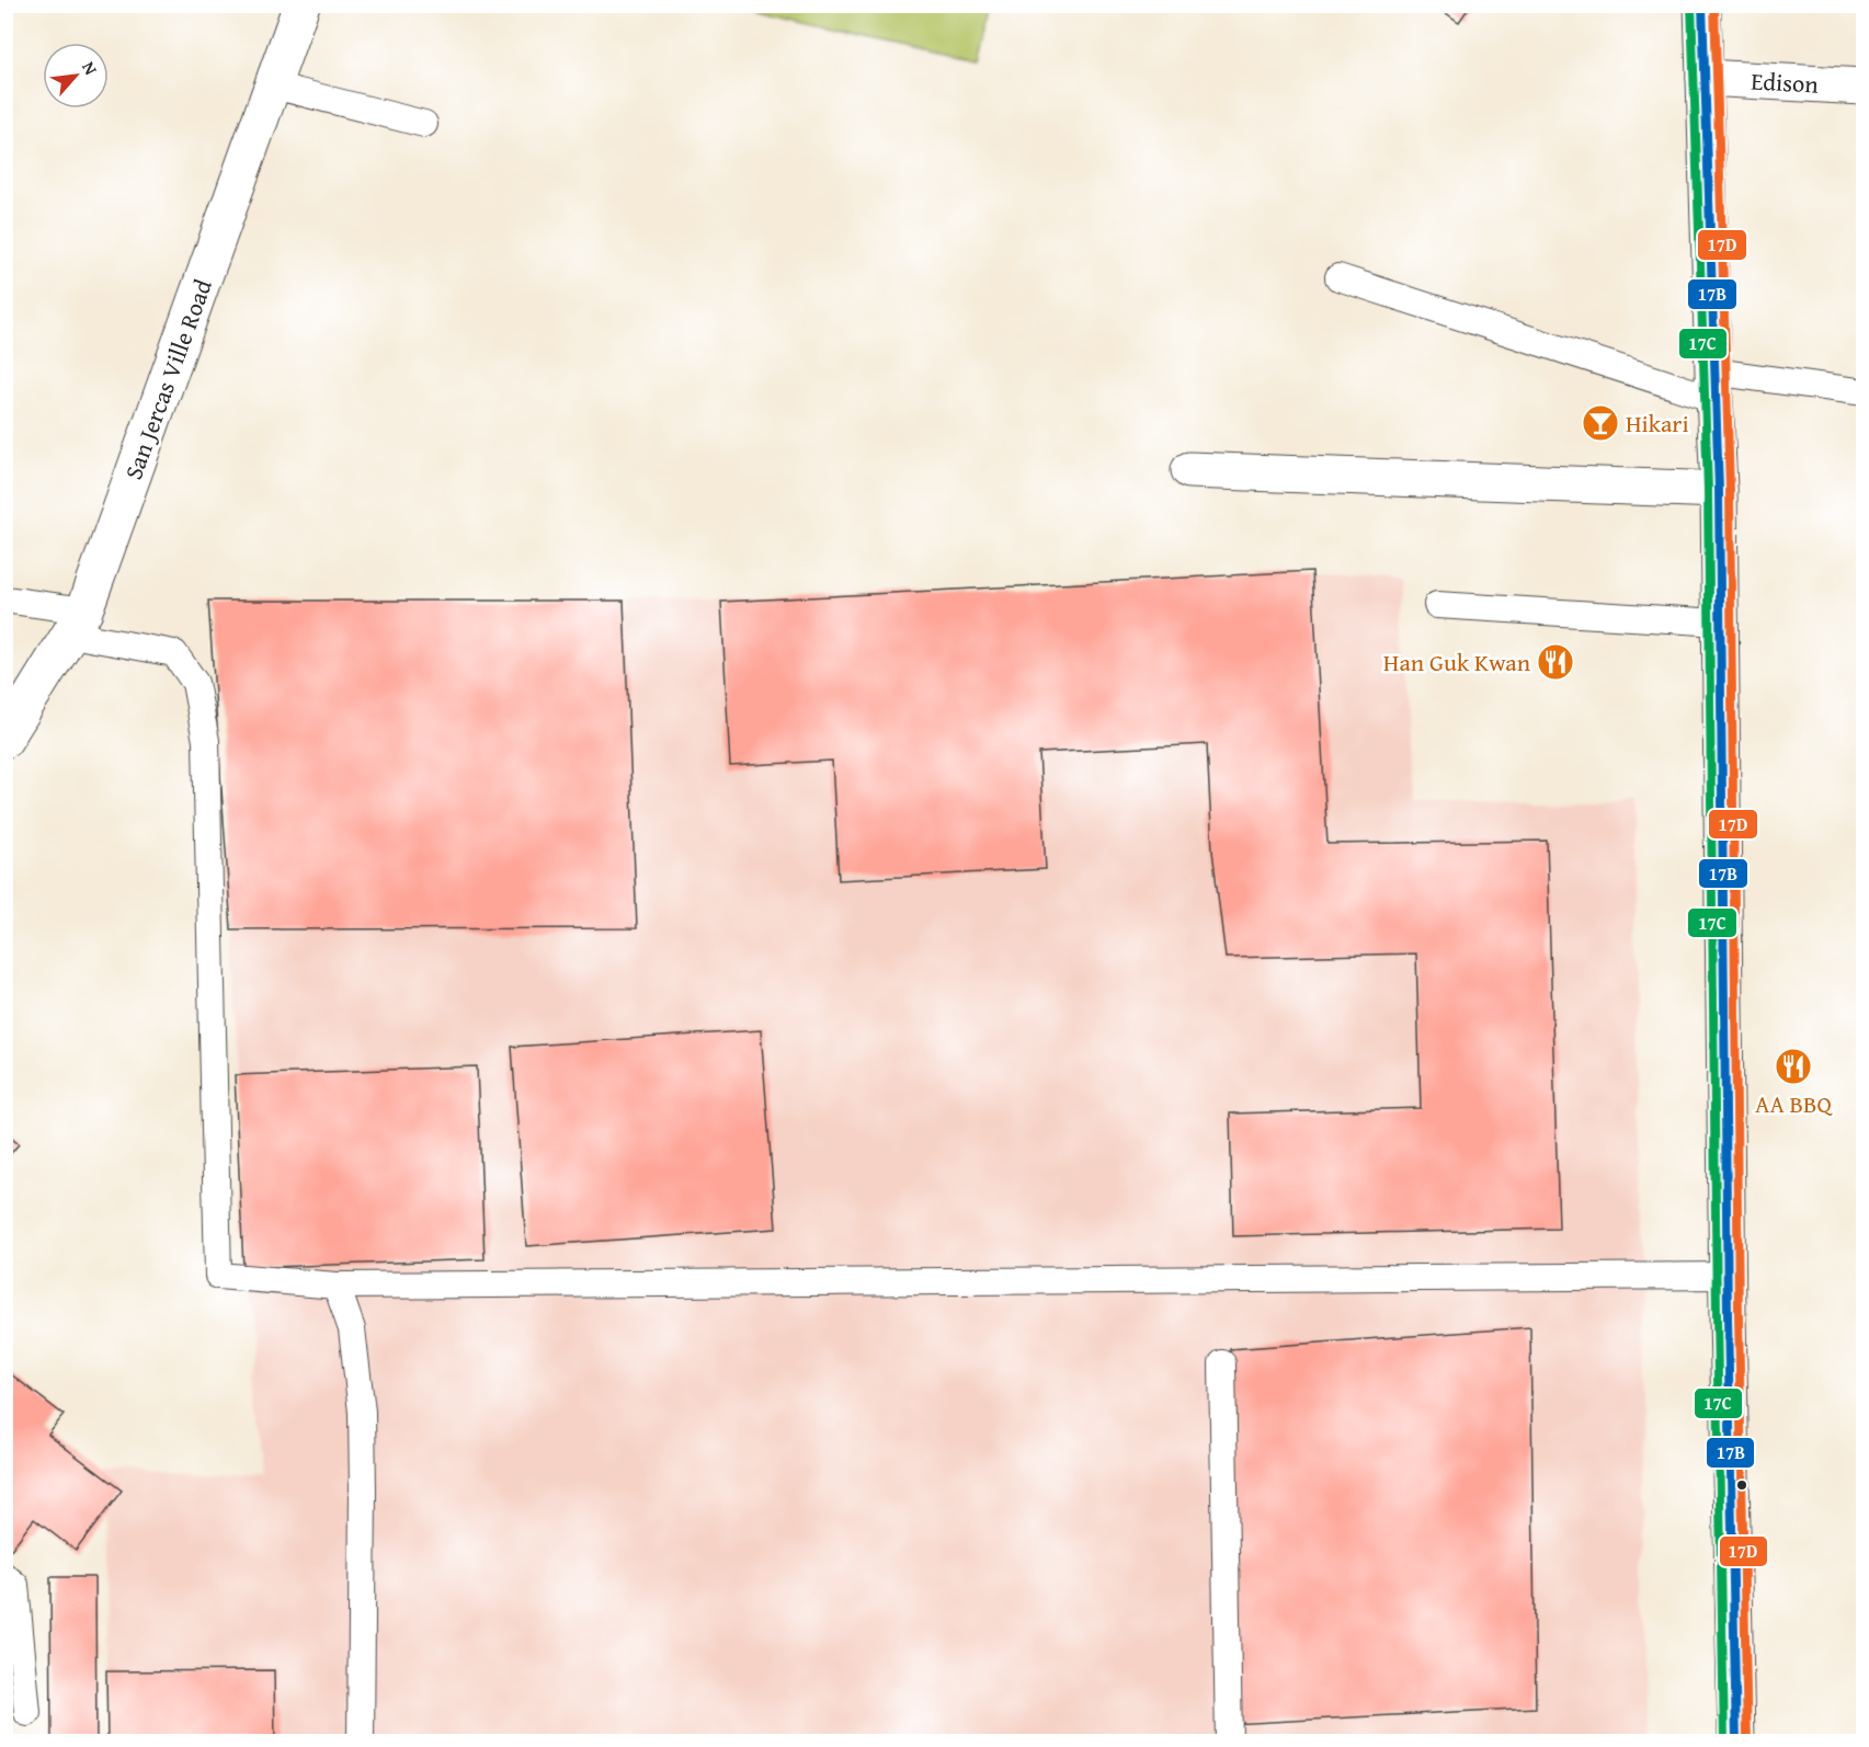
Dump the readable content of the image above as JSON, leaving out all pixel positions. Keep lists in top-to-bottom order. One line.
{"streets":{"main road":["Edison","San Jercas Ville Road"]},"places":{"bar":["Hikari"],"restaurant":["Han Guk Kwan","AA BBQ"]},"lines":["transit line 17B","transit line 17C","transit line 17D"],"north":"top right"}
